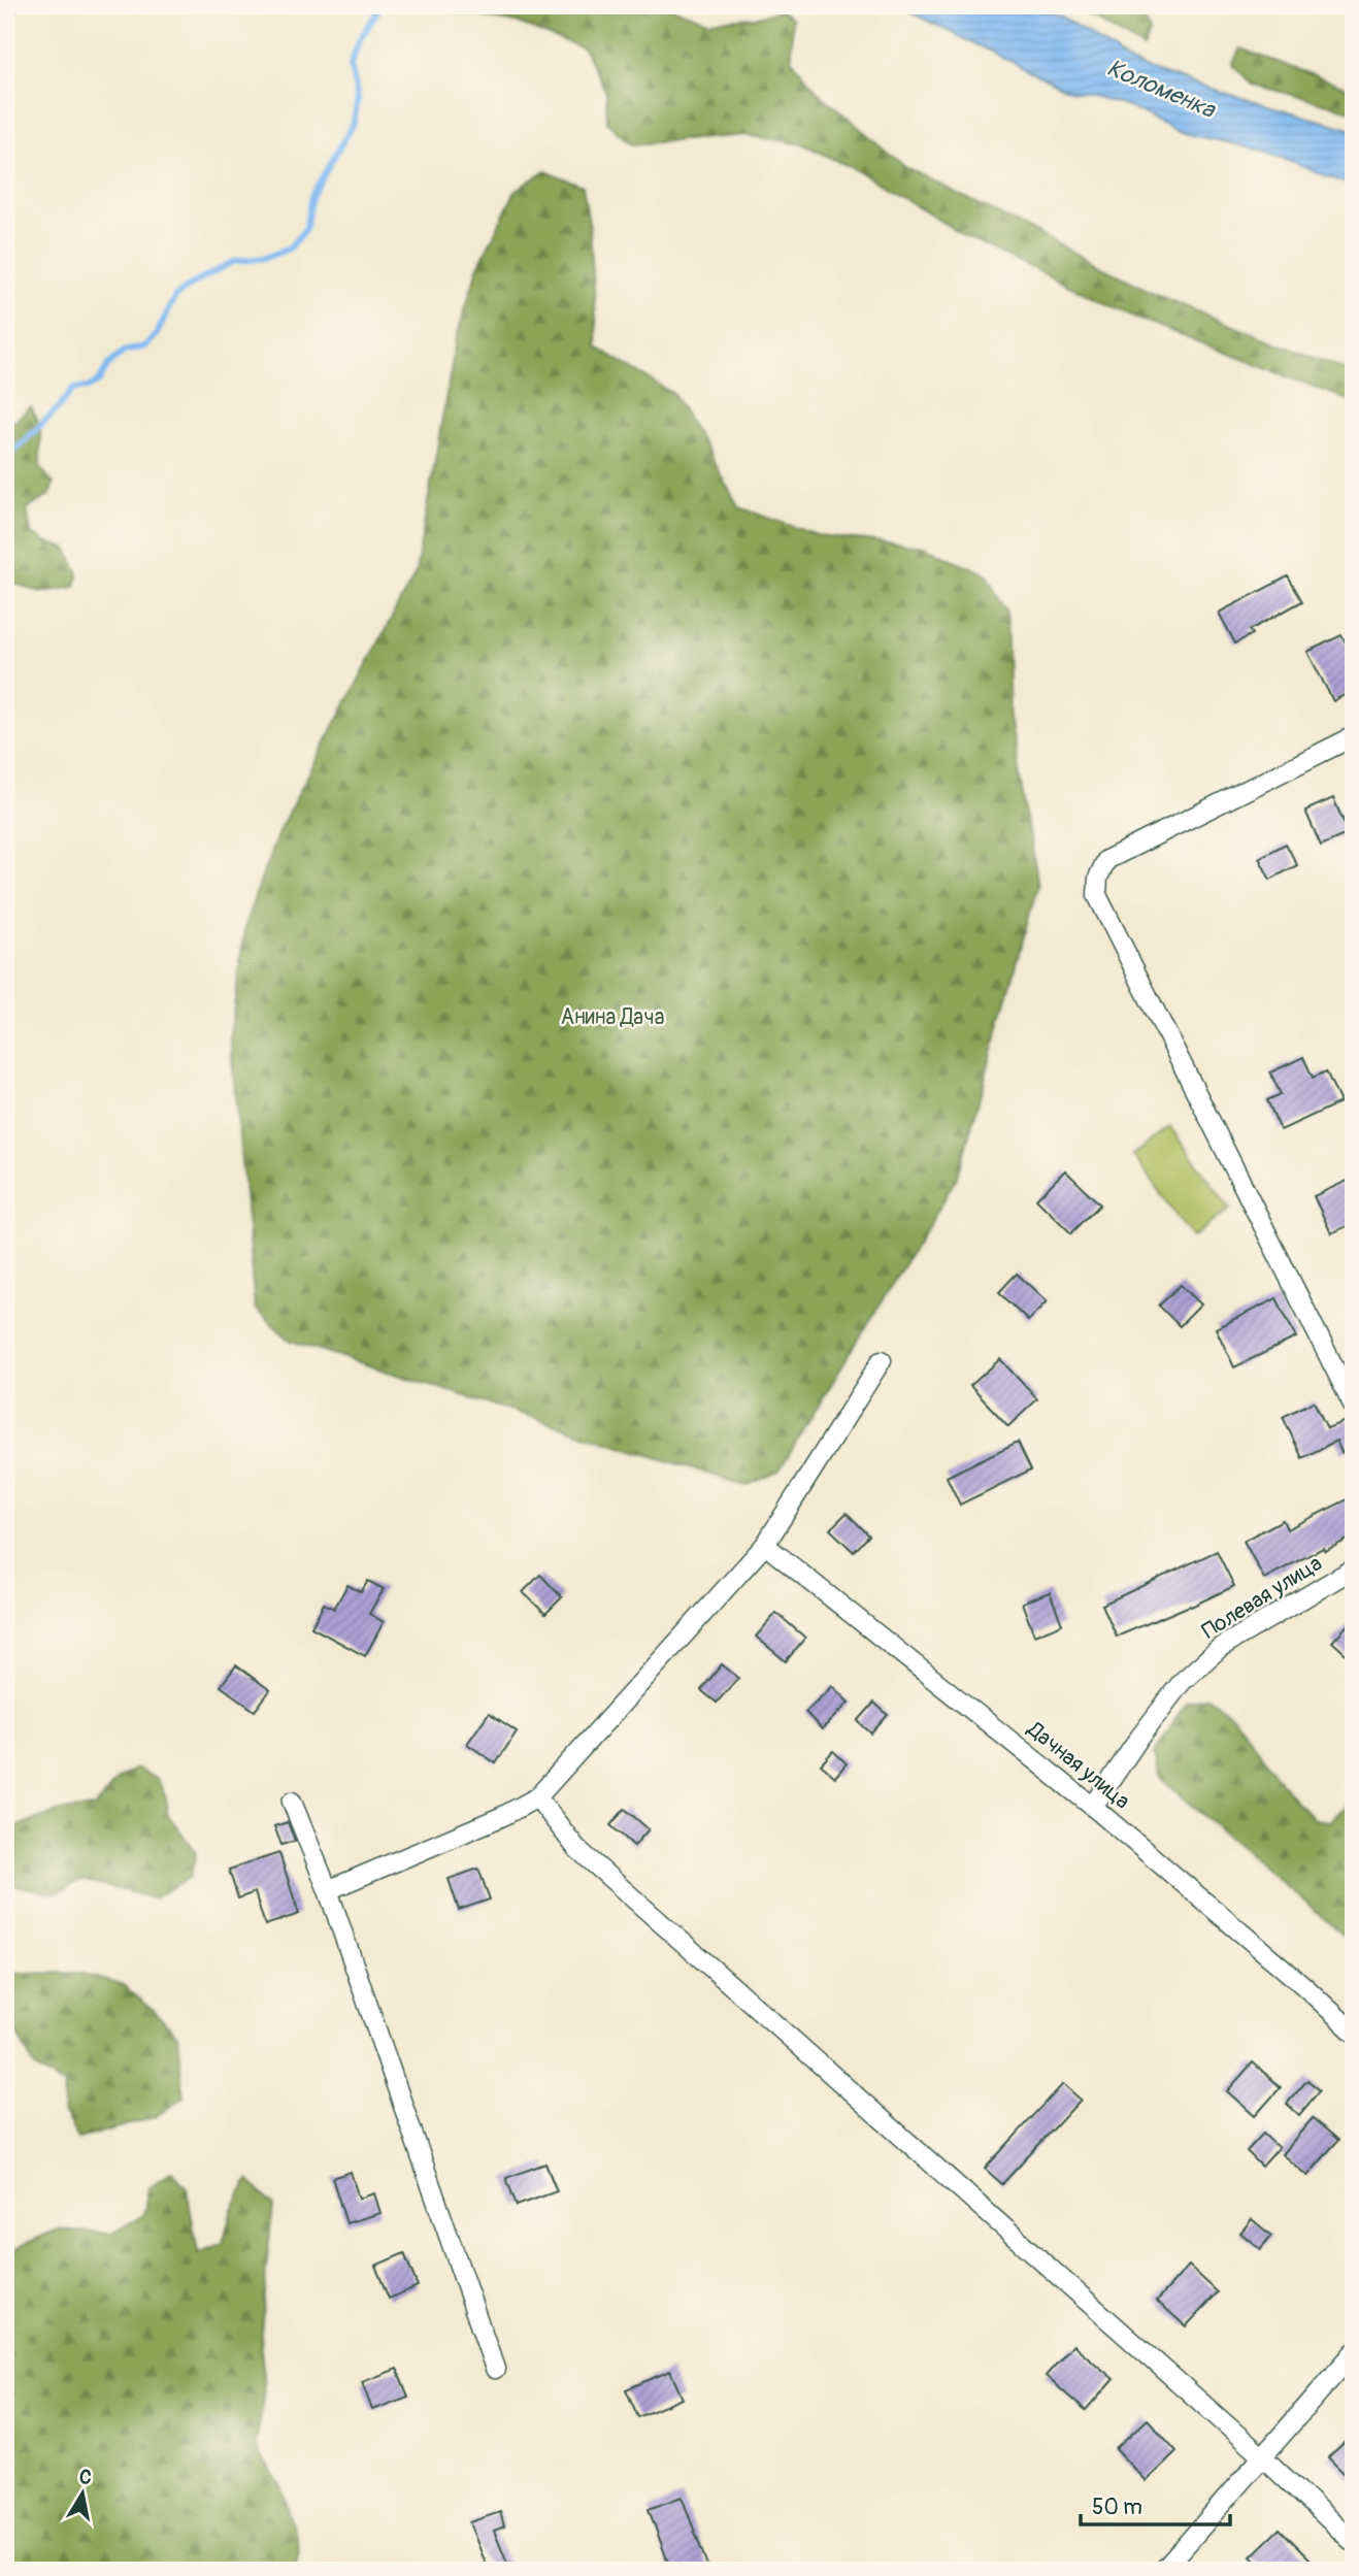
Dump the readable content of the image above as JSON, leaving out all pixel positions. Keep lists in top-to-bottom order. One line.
{"streets":{"street":["Полевая улица","Дачная улица"]},"crossings":[["Полевая улица","Дачная улица"]],"water":["Коломенка"],"parks":["Анина Дача"],"scale_bar":"50 m","north":"top"}
